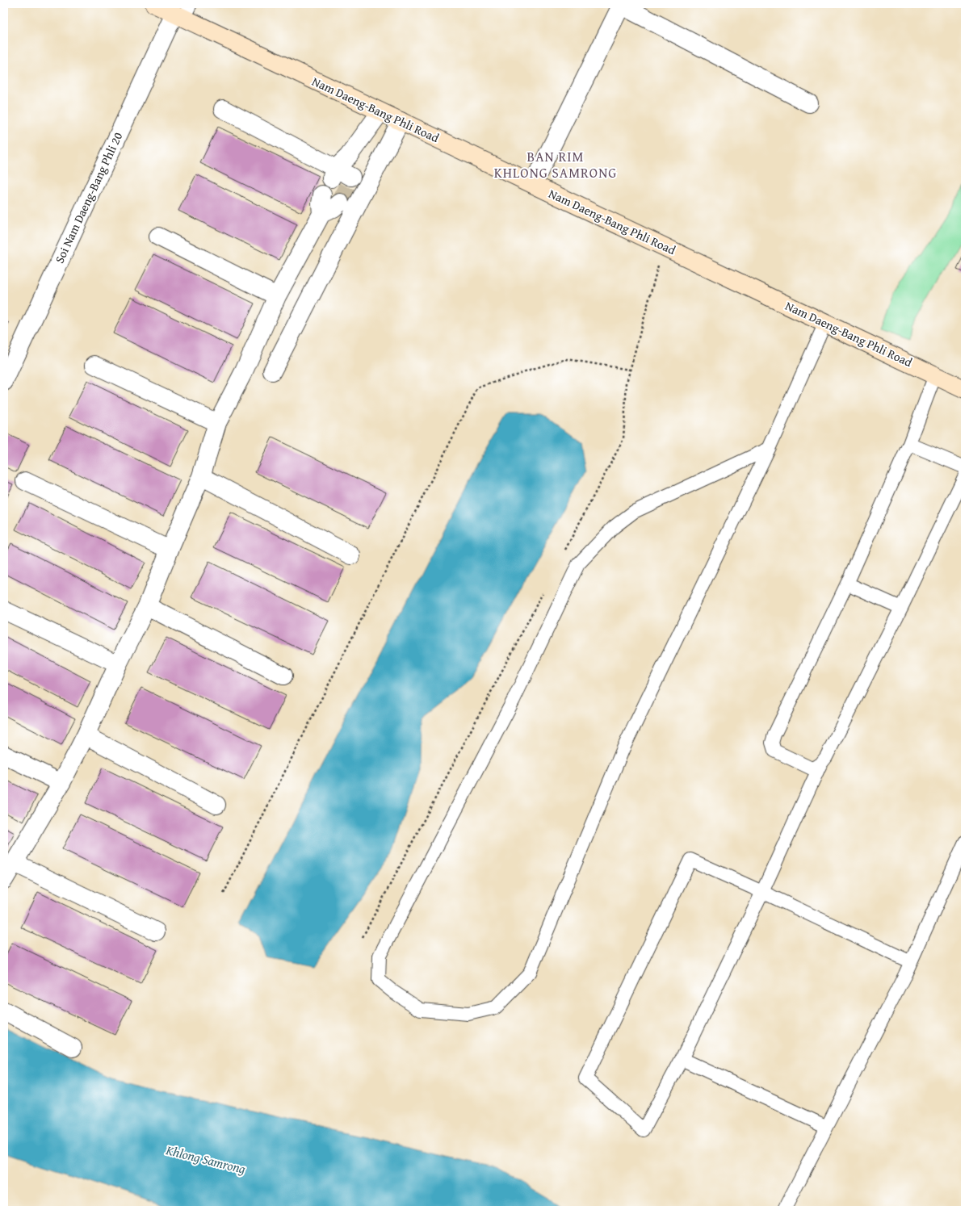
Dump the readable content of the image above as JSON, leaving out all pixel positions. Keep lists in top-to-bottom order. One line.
{"streets":{"main road":["Nam Daeng-Bang Phli Road"],"street":["Soi Nam Daeng-Bang Phli 20"]},"crossings":[["Nam Daeng-Bang Phli Road","Soi Nam Daeng-Bang Phli 20"]],"districts":["BAN RIM KHLONG SAMRONG"],"water":["Khlong Samrong"]}
